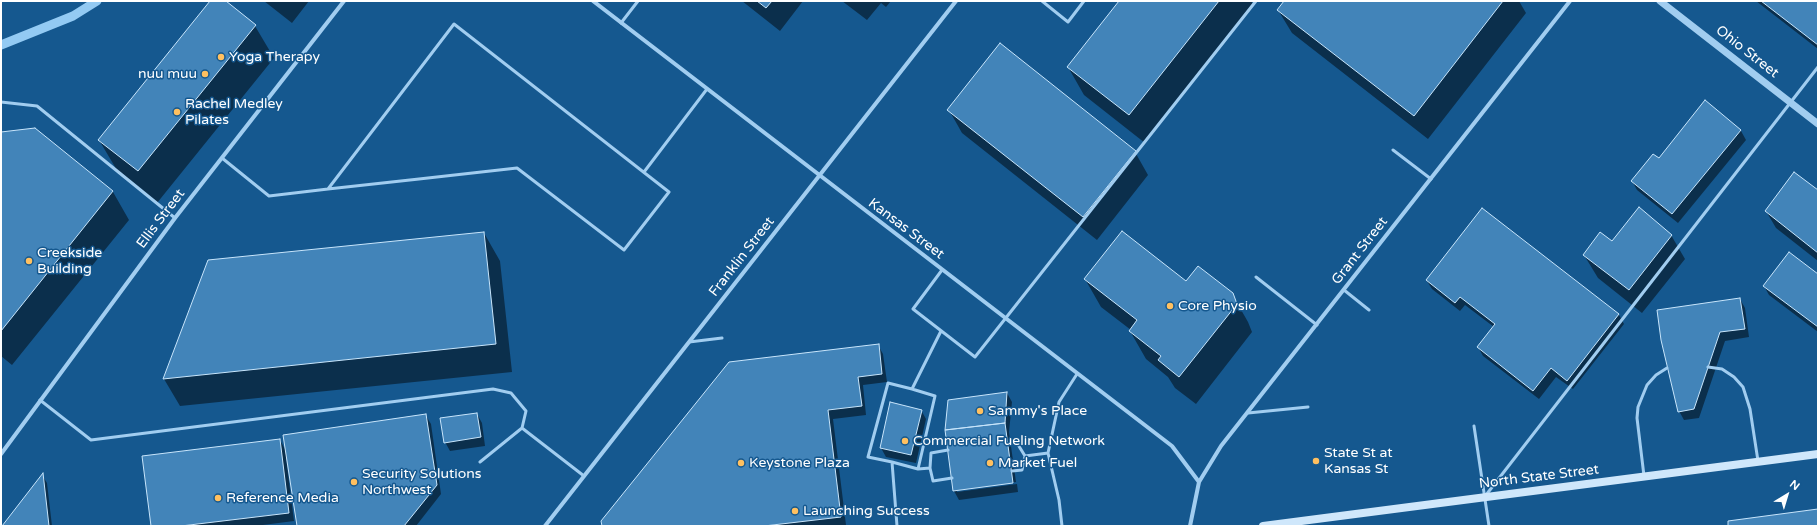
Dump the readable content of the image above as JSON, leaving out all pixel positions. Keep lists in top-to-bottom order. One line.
{"streets":{"main road":["North State Street"],"street":["Ohio Street","Ellis Street","Kansas Street","Grant Street","Franklin Street"]},"crossings":[["Kansas Street","Grant Street"],["Kansas Street","Franklin Street"]],"places":["Yoga Therapy","nuu muu","Rachel Medley Pilates","Creekside Building","Core Physio","Sammy's Place","Commercial Fueling Network","State St at Kansas St","Keystone Plaza","Market Fuel","Security Solutions Northwest","Reference Media","Launching Success"],"north":"top right"}
